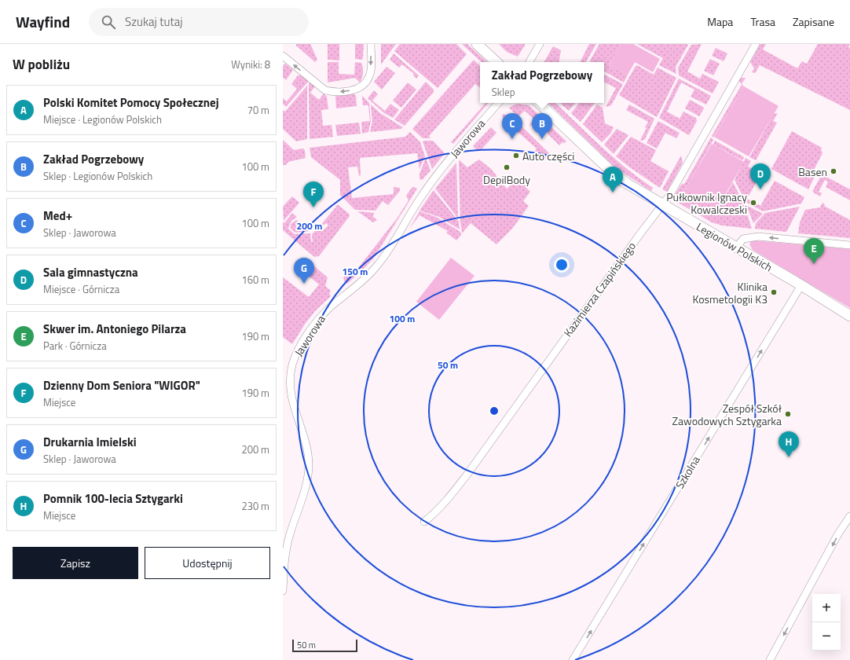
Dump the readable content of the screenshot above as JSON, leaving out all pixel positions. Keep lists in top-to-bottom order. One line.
{"streets":{"street":["Jaworowa","Legionów Polskich","Kazimierza Czapińskiego","Szkolna"]},"crossings":[["Legionów Polskich","Kazimierza Czapińskiego"],["Legionów Polskich","Szkolna"]],"one_way":["Szkolna"],"places":["Auto części","DepilBody","Basen","Pułkownik Ignacy Kowalczeski","Klinika Kosmetologii K3","Zespół Szkół Zawodowych Sztygarka"],"scale_bar":"50 m","page":{"header":"Wayfind","search":"Szukaj tutaj","nav":["Mapa","Trasa","Zapisane"],"heading":["W pobliżu","Wyniki: 8"],"popup":["Zakład Pogrzebowy","Sklep"],"list":[{"mark":"A","name":"Polski Komitet Pomocy Społecznej","note":"Miejsce · Legionów Polskich","value":"70 m"},{"mark":"B","name":"Zakład Pogrzebowy","note":"Sklep · Legionów Polskich","value":"100 m"},{"mark":"C","name":"Med+","note":"Sklep · Jaworowa","value":"100 m"},{"mark":"D","name":"Sala gimnastyczna","note":"Miejsce · Górnicza","value":"160 m"},{"mark":"E","name":"Skwer im. Antoniego Pilarza","note":"Park · Górnicza","value":"190 m"},{"mark":"F","name":"Dzienny Dom Seniora \"WIGOR\"","note":"Miejsce","value":"190 m"},{"mark":"G","name":"Drukarnia Imielski","note":"Sklep · Jaworowa","value":"200 m"},{"mark":"H","name":"Pomnik 100-lecia Sztygarki","note":"Miejsce","value":"230 m"}],"pins":["B","C","D","A","F","E","G","H"],"buttons":["Zapisz","Udostępnij"],"map_buttons":["+","−"],"scale":"50 m"},"rings":["200 m","150 m","100 m","50 m"]}
